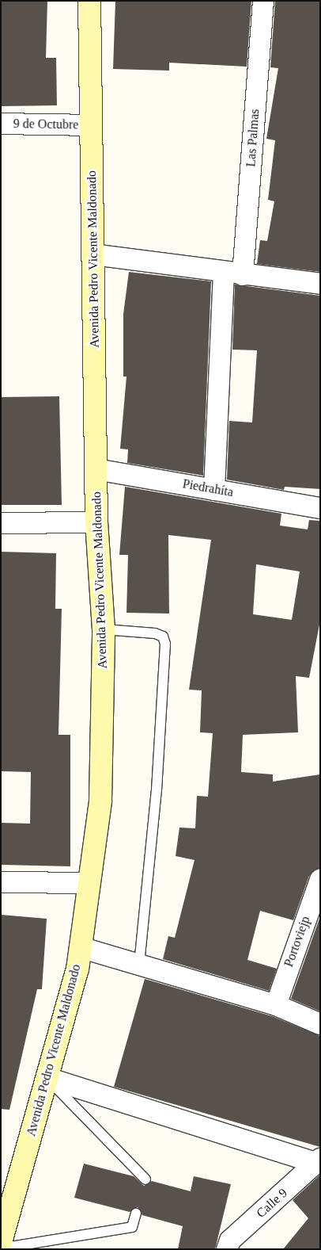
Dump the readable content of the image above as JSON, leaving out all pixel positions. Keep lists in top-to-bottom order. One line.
{"streets":{"main road":["Avenida Pedro Vicente Maldonado"],"street":["9 de Octubre","Las Palmas","Piedrahíta","Portoviejp","Calle 9"]},"crossings":[["9 de Octubre","Avenida Pedro Vicente Maldonado"],["Las Palmas","Piedrahíta"],["Avenida Pedro Vicente Maldonado","Piedrahíta"]]}
